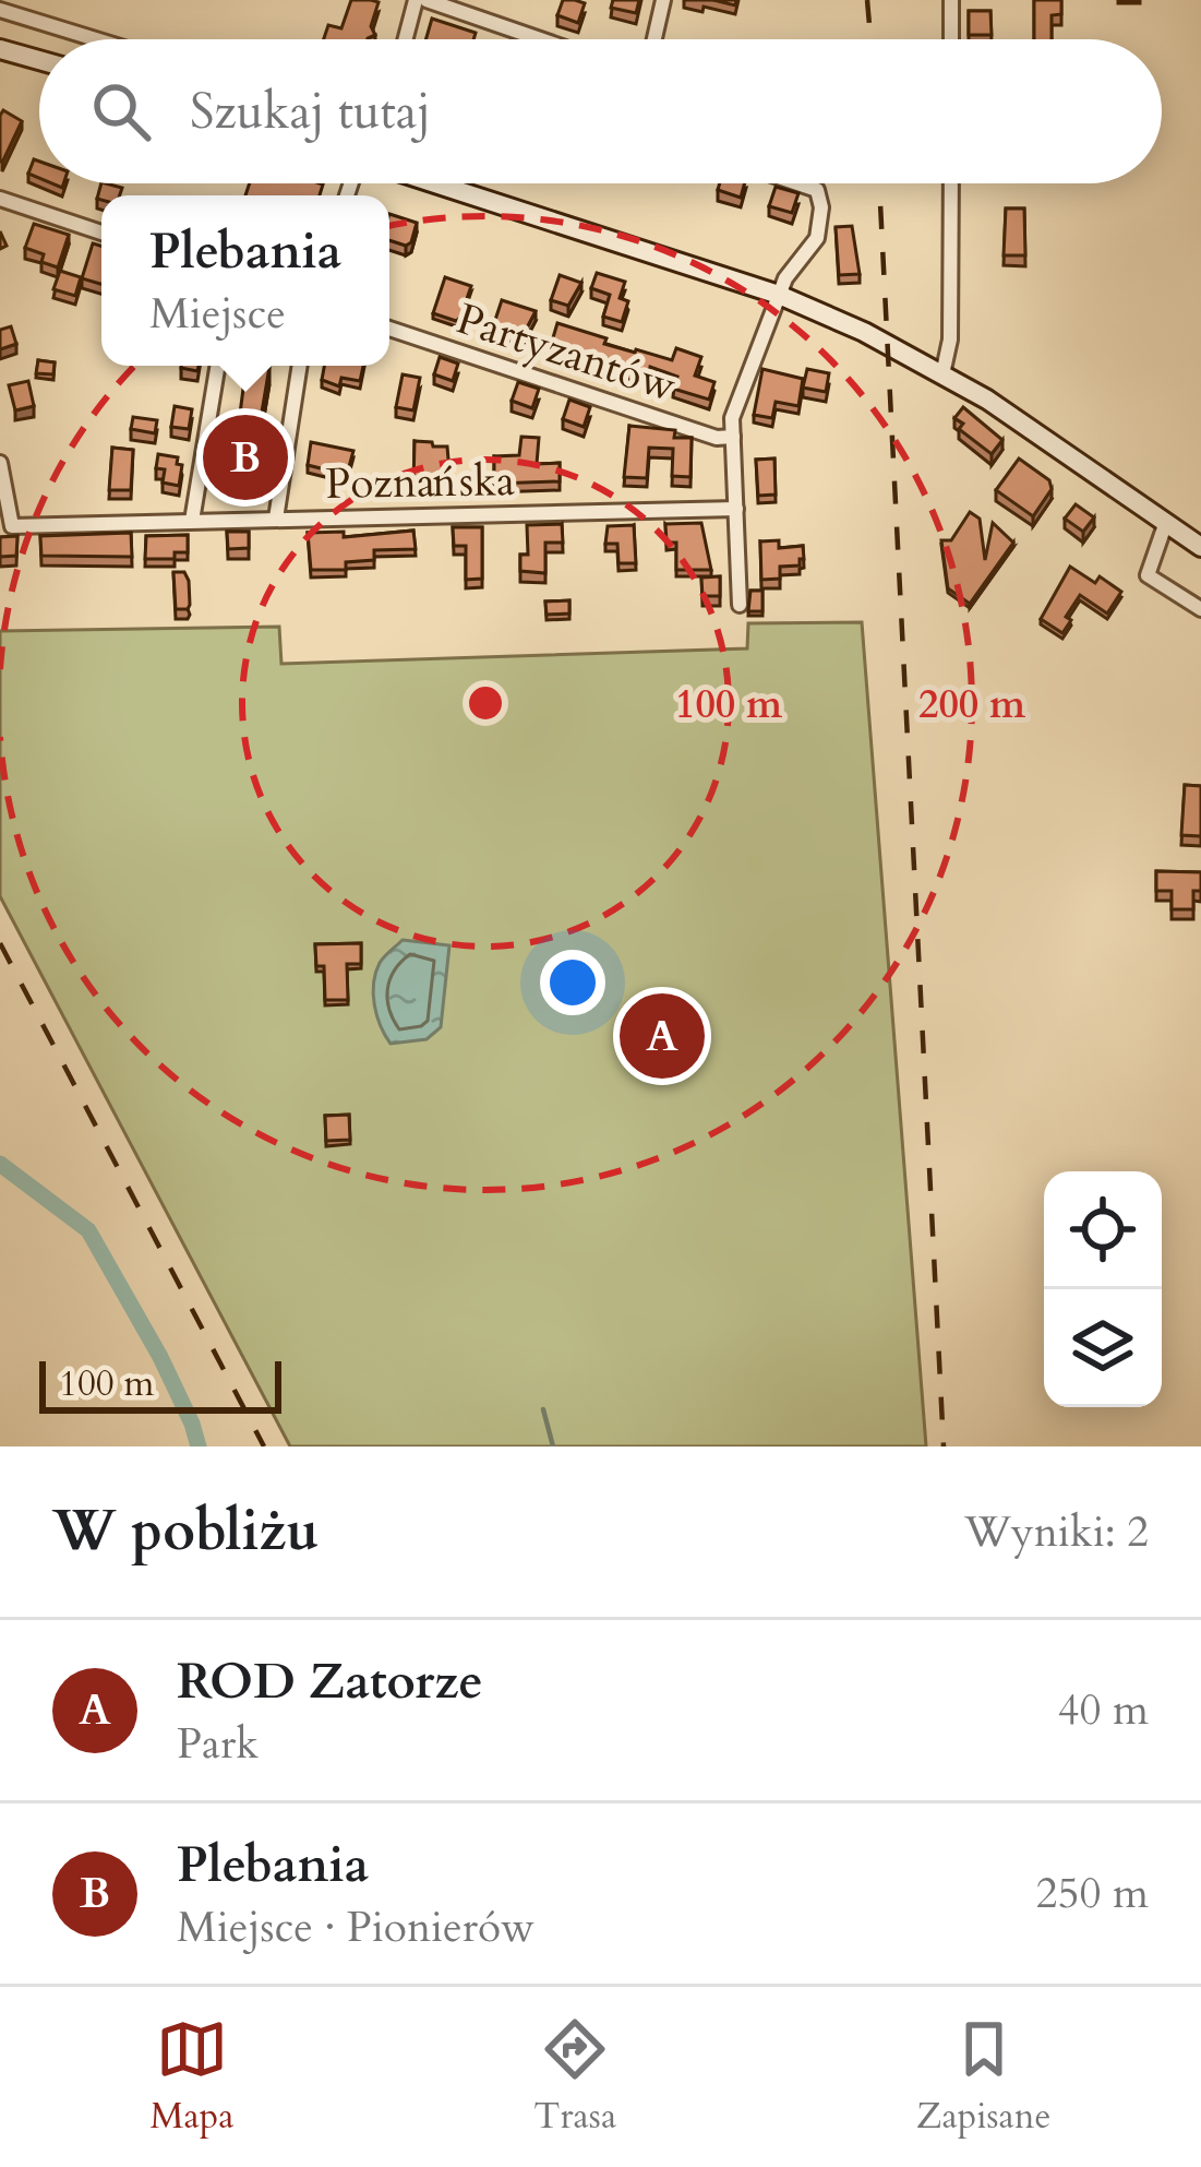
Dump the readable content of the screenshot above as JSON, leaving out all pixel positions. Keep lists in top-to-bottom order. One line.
{"streets":{"street":["Partyzantów","Poznańska"]},"scale_bar":"100 m","page":{"search":"Szukaj tutaj","popup":["Plebania","Miejsce"],"pins":["B","A"],"scale":"100 m","heading":["W pobliżu","Wyniki: 2"],"list":[{"mark":"A","name":"ROD Zatorze","note":"Park","value":"40 m"},{"mark":"B","name":"Plebania","note":"Miejsce · Pionierów","value":"250 m"}],"nav":["Mapa","Trasa","Zapisane"]},"rings":["100 m","200 m"]}
